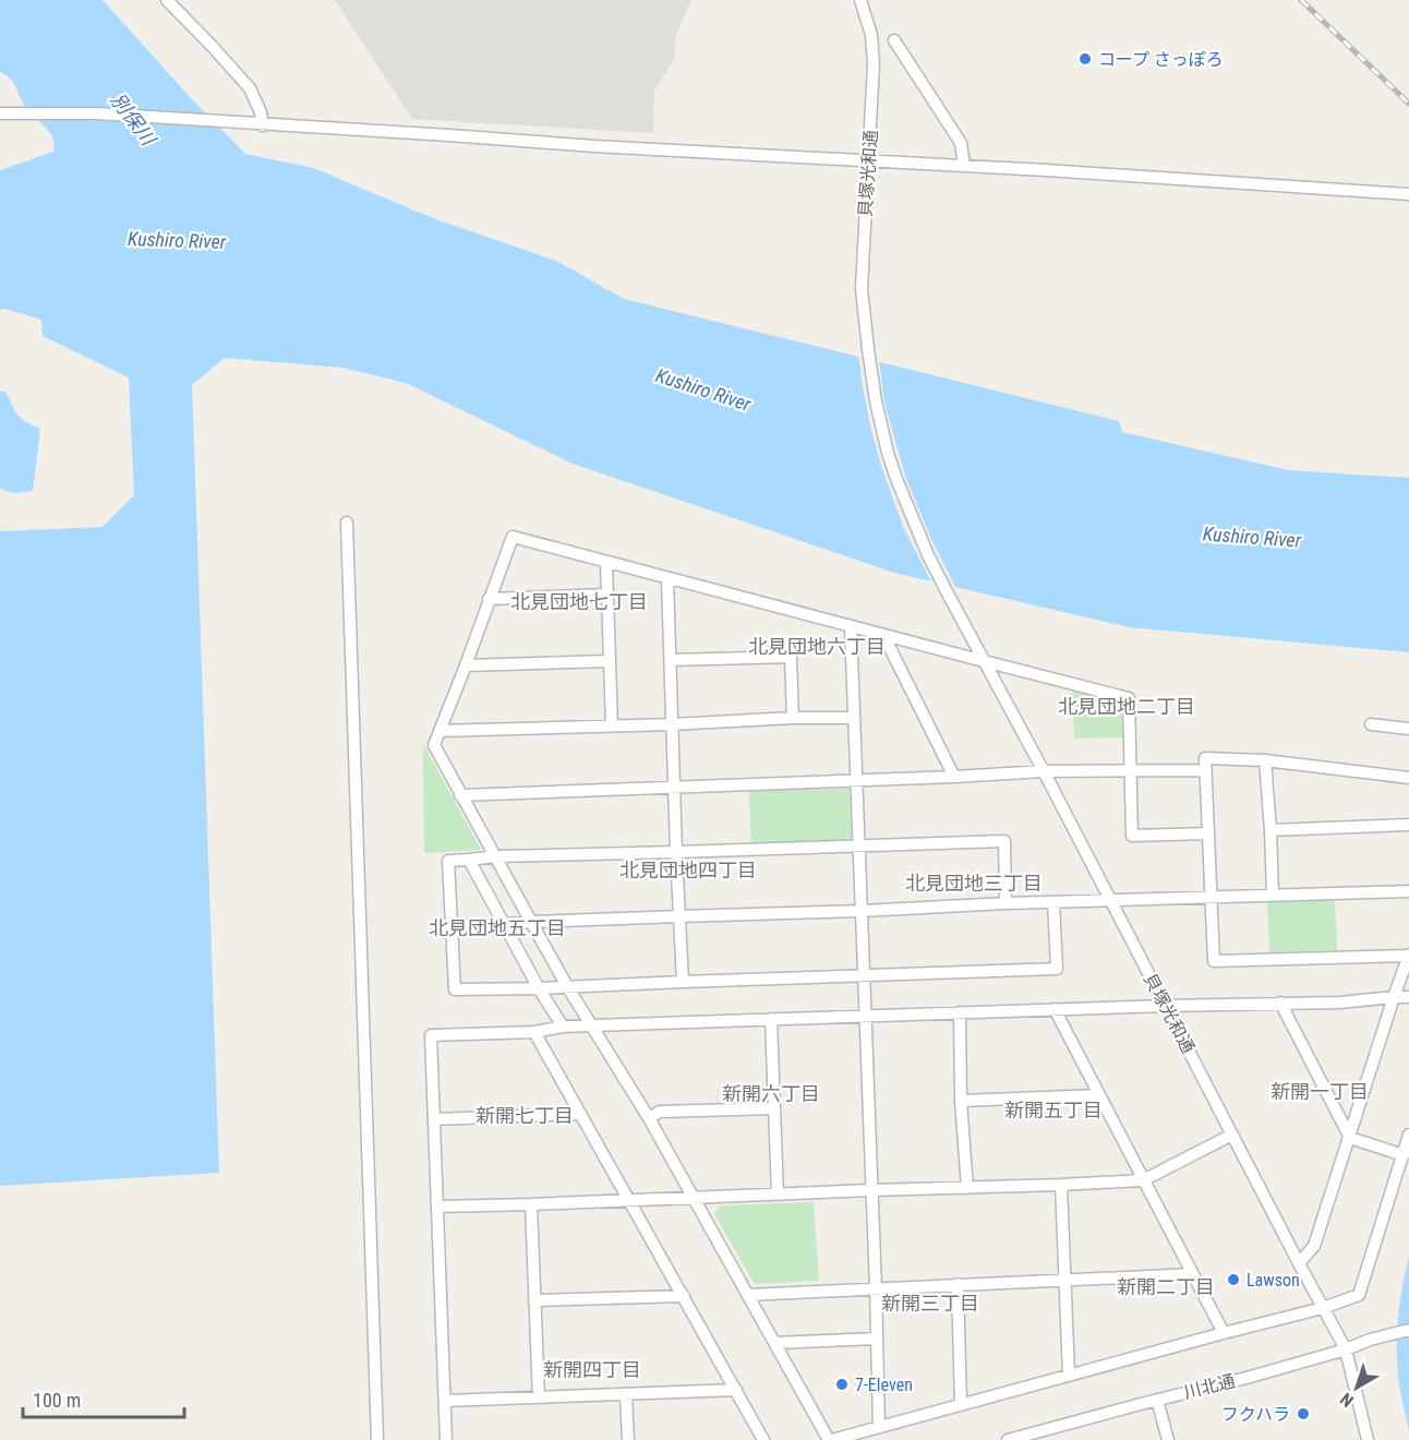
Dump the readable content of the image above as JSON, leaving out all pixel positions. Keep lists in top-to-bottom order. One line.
{"streets":{"street":["貝塚光和通","川北通"]},"crossings":[["貝塚光和通","川北通"]],"districts":["北見団地七丁目","北見団地六丁目","北見団地二丁目","北見団地四丁目","北見団地三丁目","北見団地五丁目","新開一丁目","新開六丁目","新開五丁目","新開七丁目","新開二丁目","新開三丁目","新開四丁目"],"water":["別保川","Kushiro River"],"places":["コープ さっぽろ","Lawson","7-Eleven","フクハラ"],"scale_bar":"100 m","north":"bottom left"}
